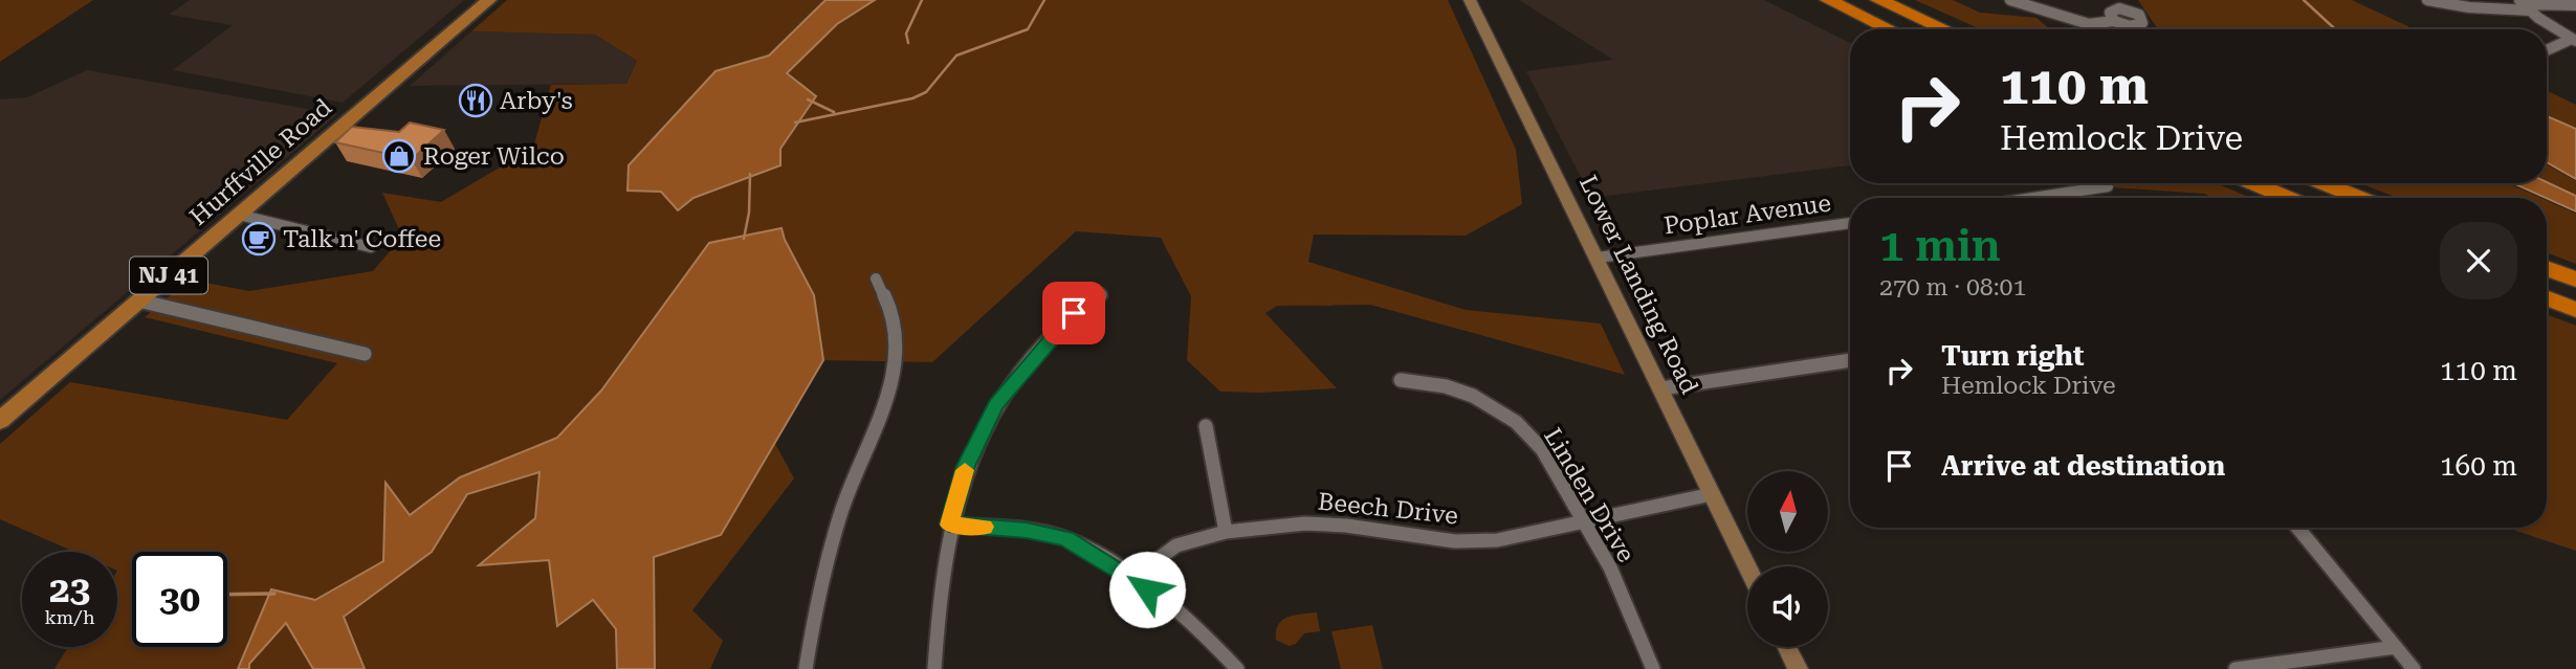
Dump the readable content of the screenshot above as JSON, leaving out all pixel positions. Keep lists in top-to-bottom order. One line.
{"streets":{"main road":["Hurffville Road","NJ 41","Lower Landing Road"],"street":["Poplar Avenue","Linden Drive","Beech Drive"]},"crossings":[["Poplar Avenue","Lower Landing Road"],["Lower Landing Road","Beech Drive"],["Linden Drive","Beech Drive"]],"places":{"restaurant":["Arby's"],"shop":["Roger Wilco"],"cafe":["Talk n' Coffee"]},"north":"top","page":{"turn":["110 m","Hemlock Drive"],"heading":["1 min","270 m · 08:01"],"list":[{"name":"Turn right","note":"Hemlock Drive","value":"110 m"},{"name":"Arrive at destination","value":"160 m"}],"speed":"23 km/h","limit":"30"}}
